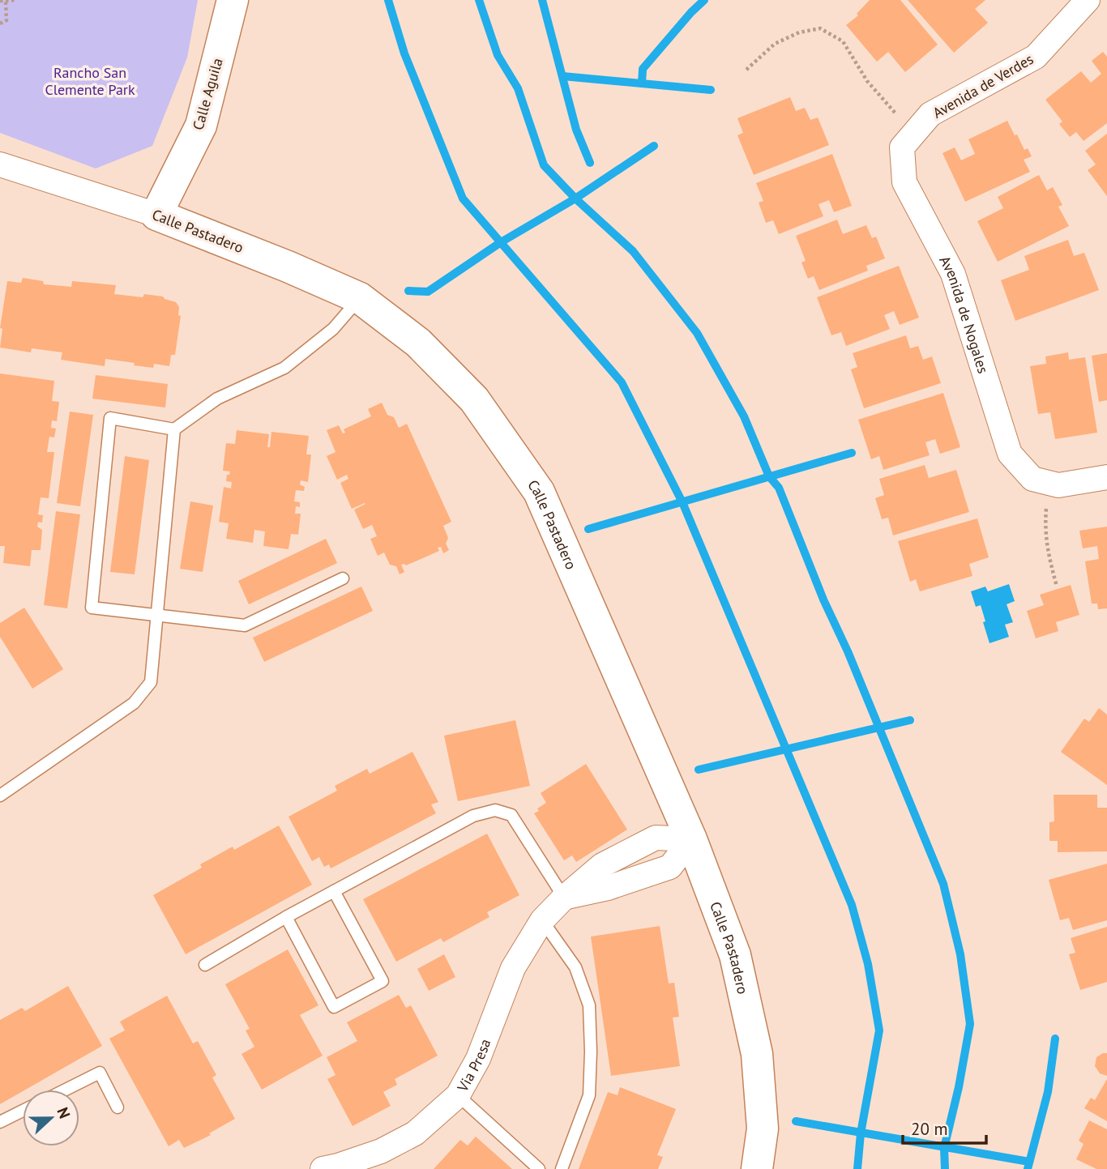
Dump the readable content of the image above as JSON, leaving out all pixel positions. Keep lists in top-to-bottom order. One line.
{"streets":{"street":["Avenida de Verdes","Calle Aguila","Calle Pastadero","Avenida de Nogales","Via Presa"]},"crossings":[["Avenida de Verdes","Avenida de Nogales"],["Calle Aguila","Calle Pastadero"]],"parks":["Rancho San Clemente Park"],"scale_bar":"20 m","north":"right"}
